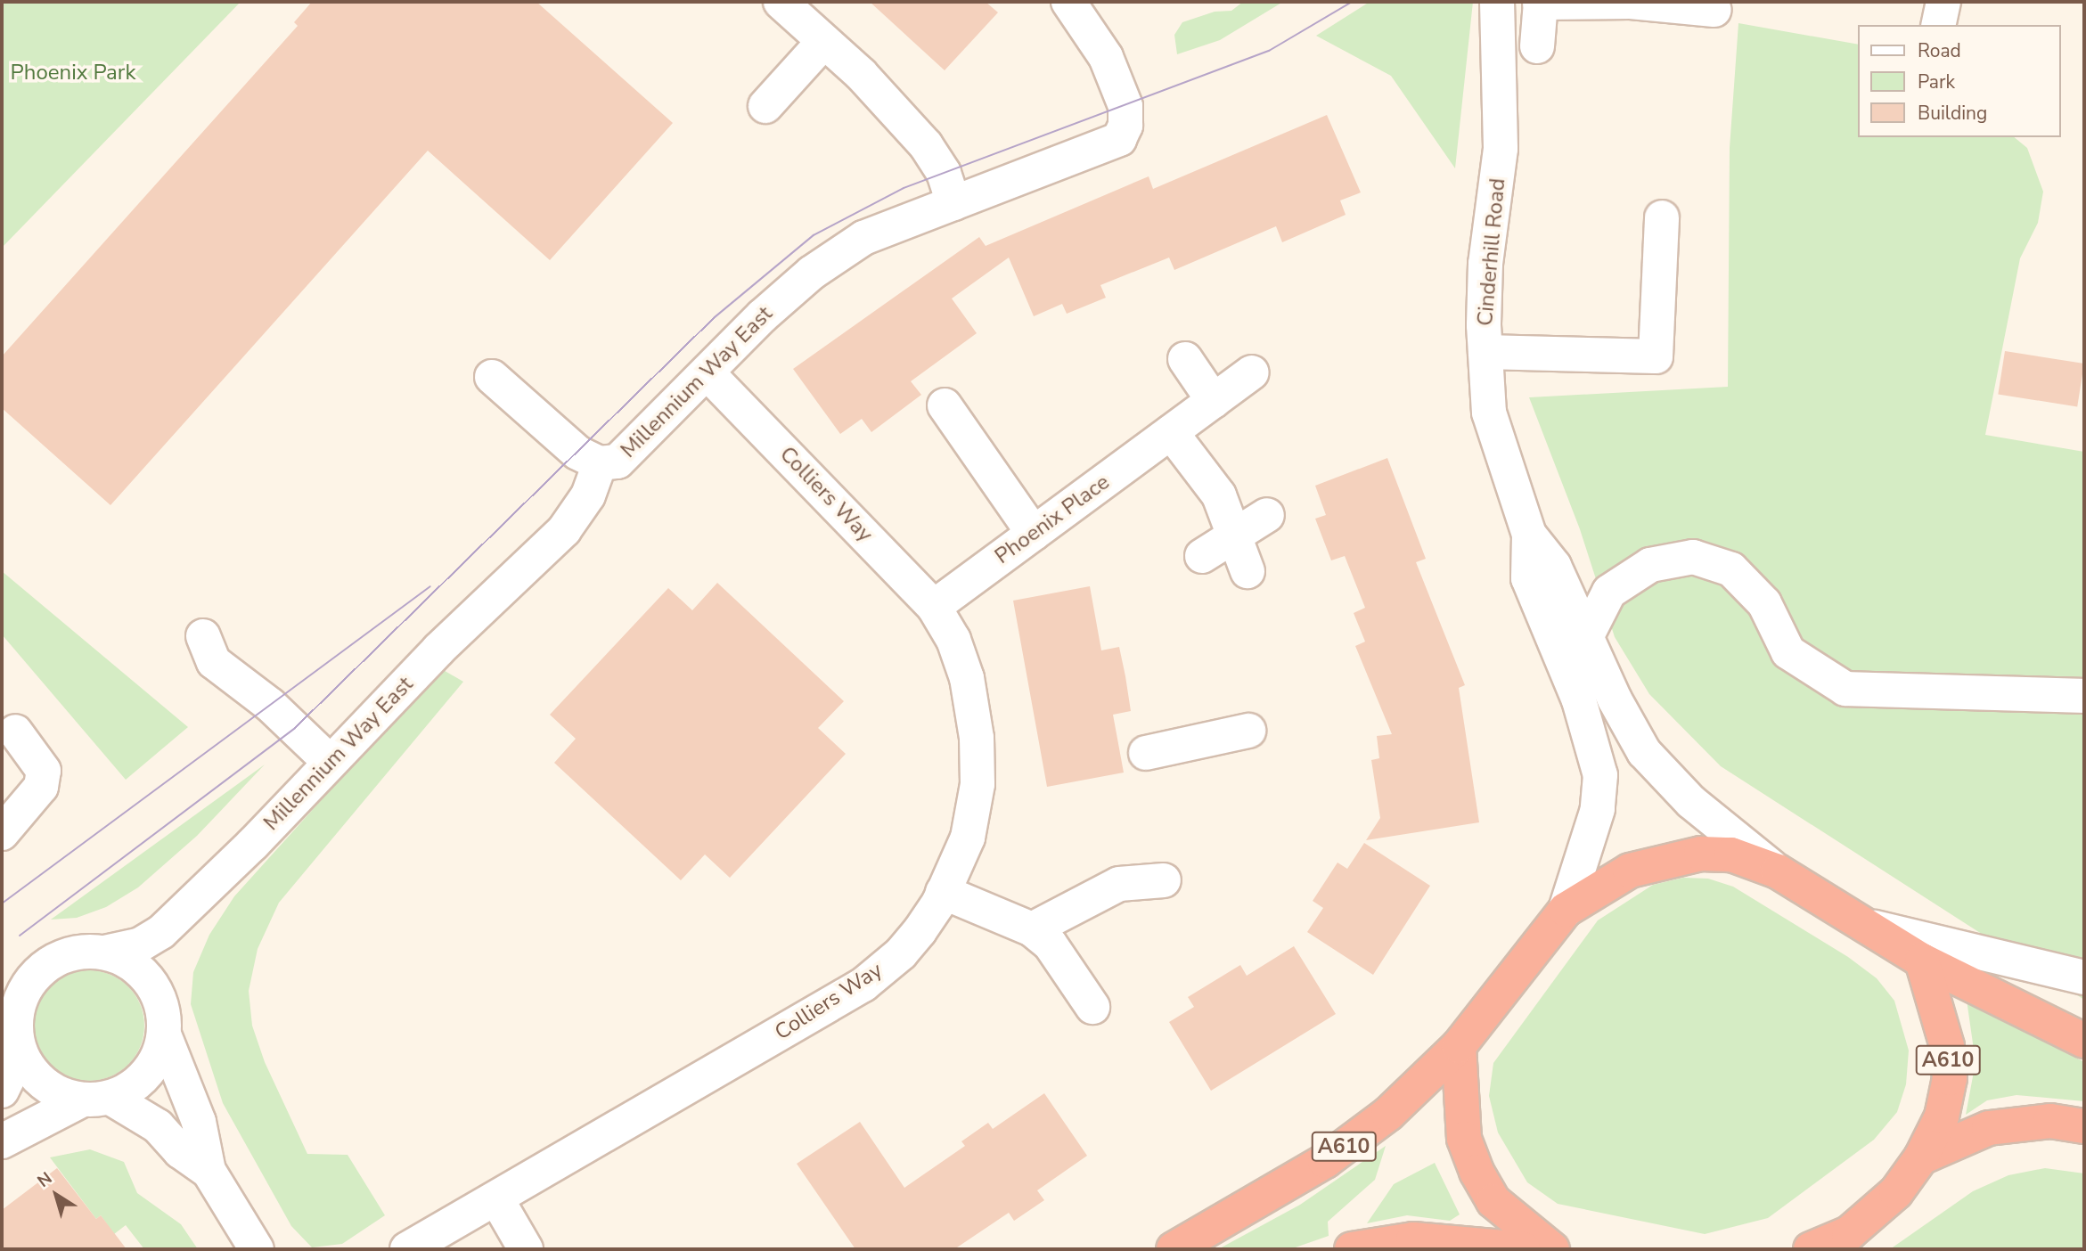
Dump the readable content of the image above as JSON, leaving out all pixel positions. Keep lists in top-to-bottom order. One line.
{"streets":{"highway":["A610"],"street":["Cinderhill Road","Millennium Way East","Colliers Way","Phoenix Place"]},"crossings":[["Cinderhill Road","A610"],["Millennium Way East","Colliers Way"],["Colliers Way","Phoenix Place"]],"parks":["Phoenix Park"],"legend":["Road","Park","Building"],"north":"top left"}
